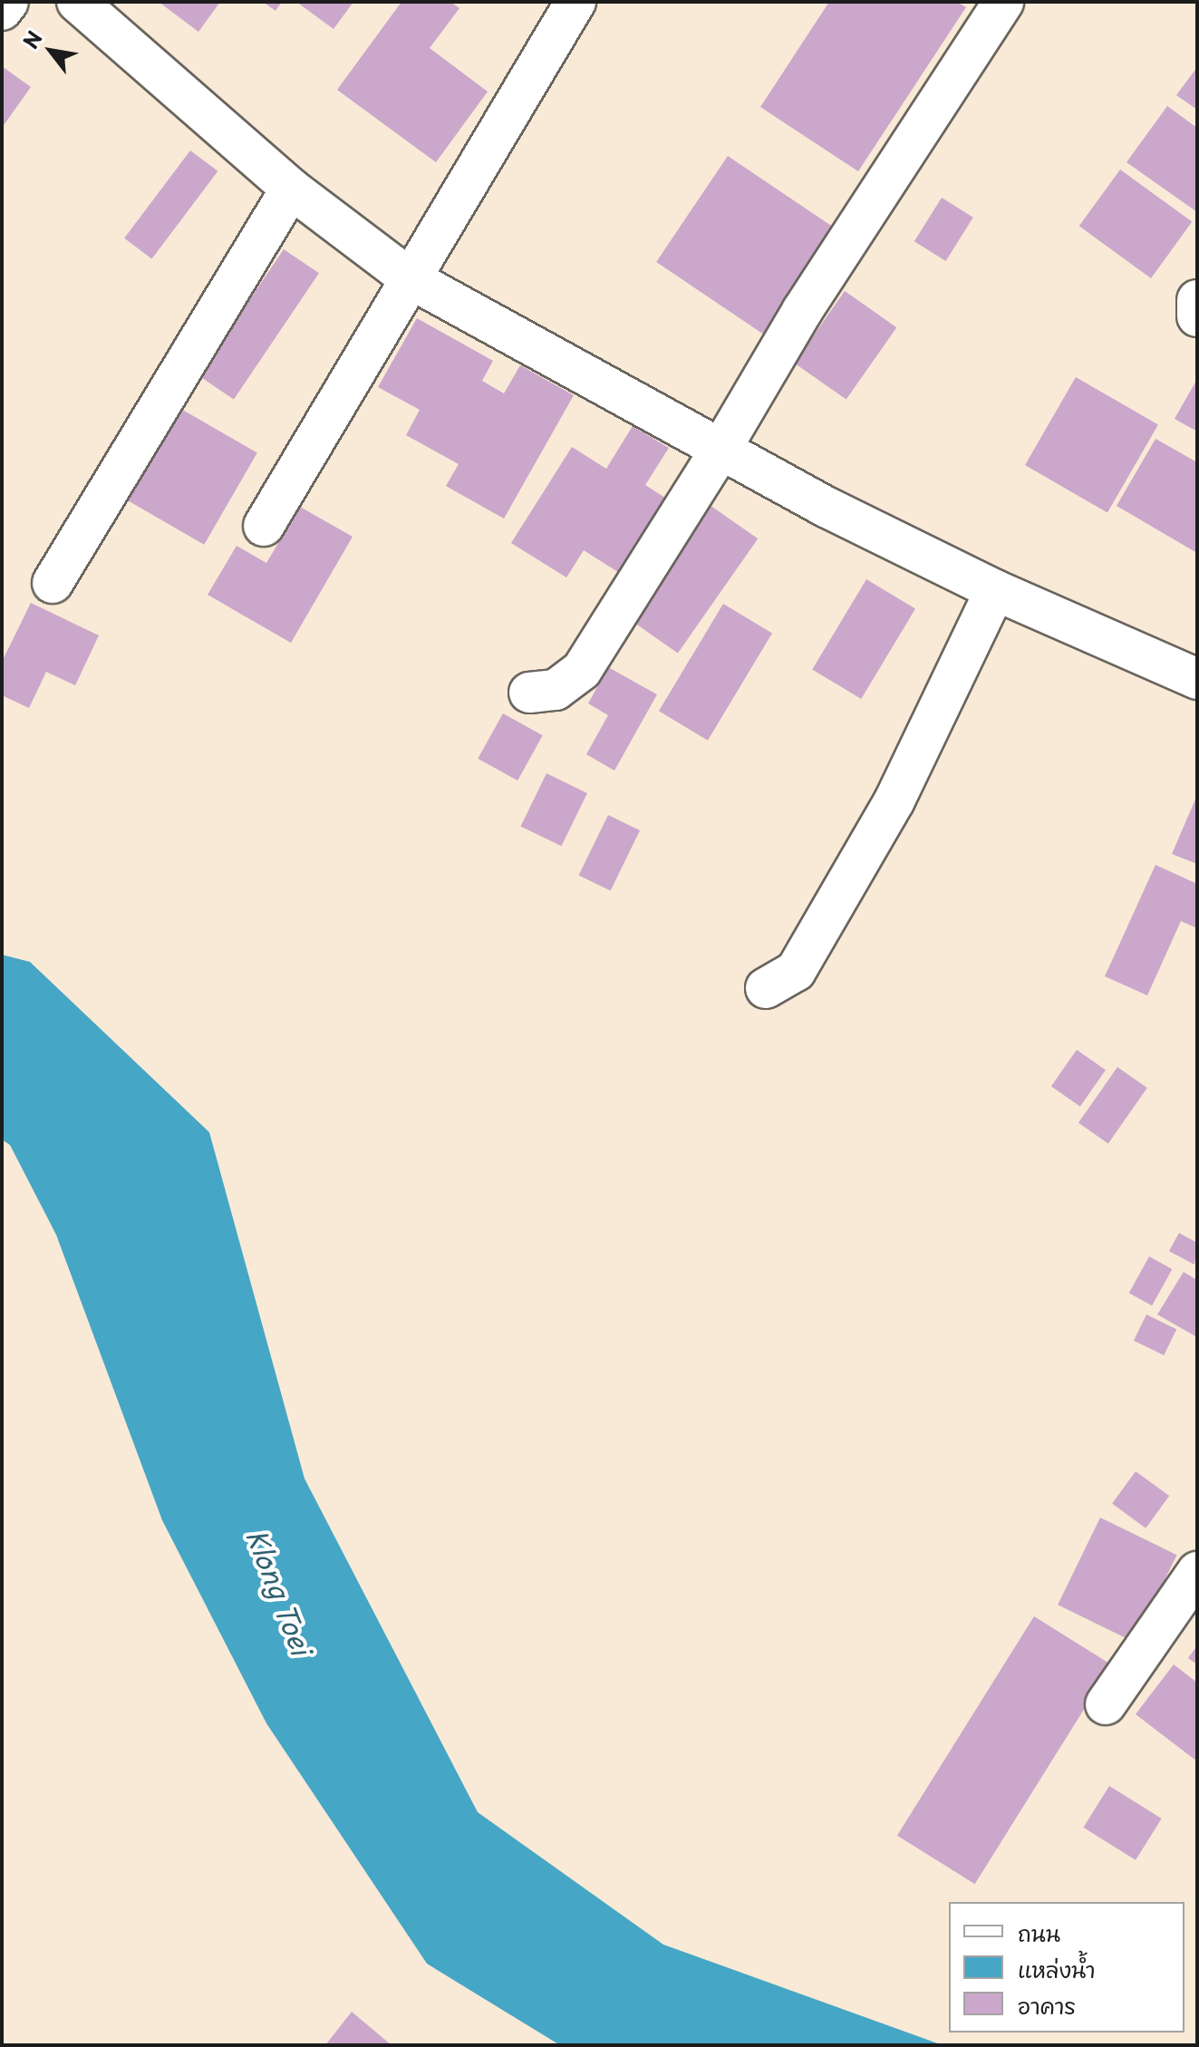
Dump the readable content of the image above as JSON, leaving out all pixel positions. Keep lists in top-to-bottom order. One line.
{"water":["Klong Toei"],"legend":["ถนน","แหล่งน้ำ","อาคาร"],"north":"top left"}
